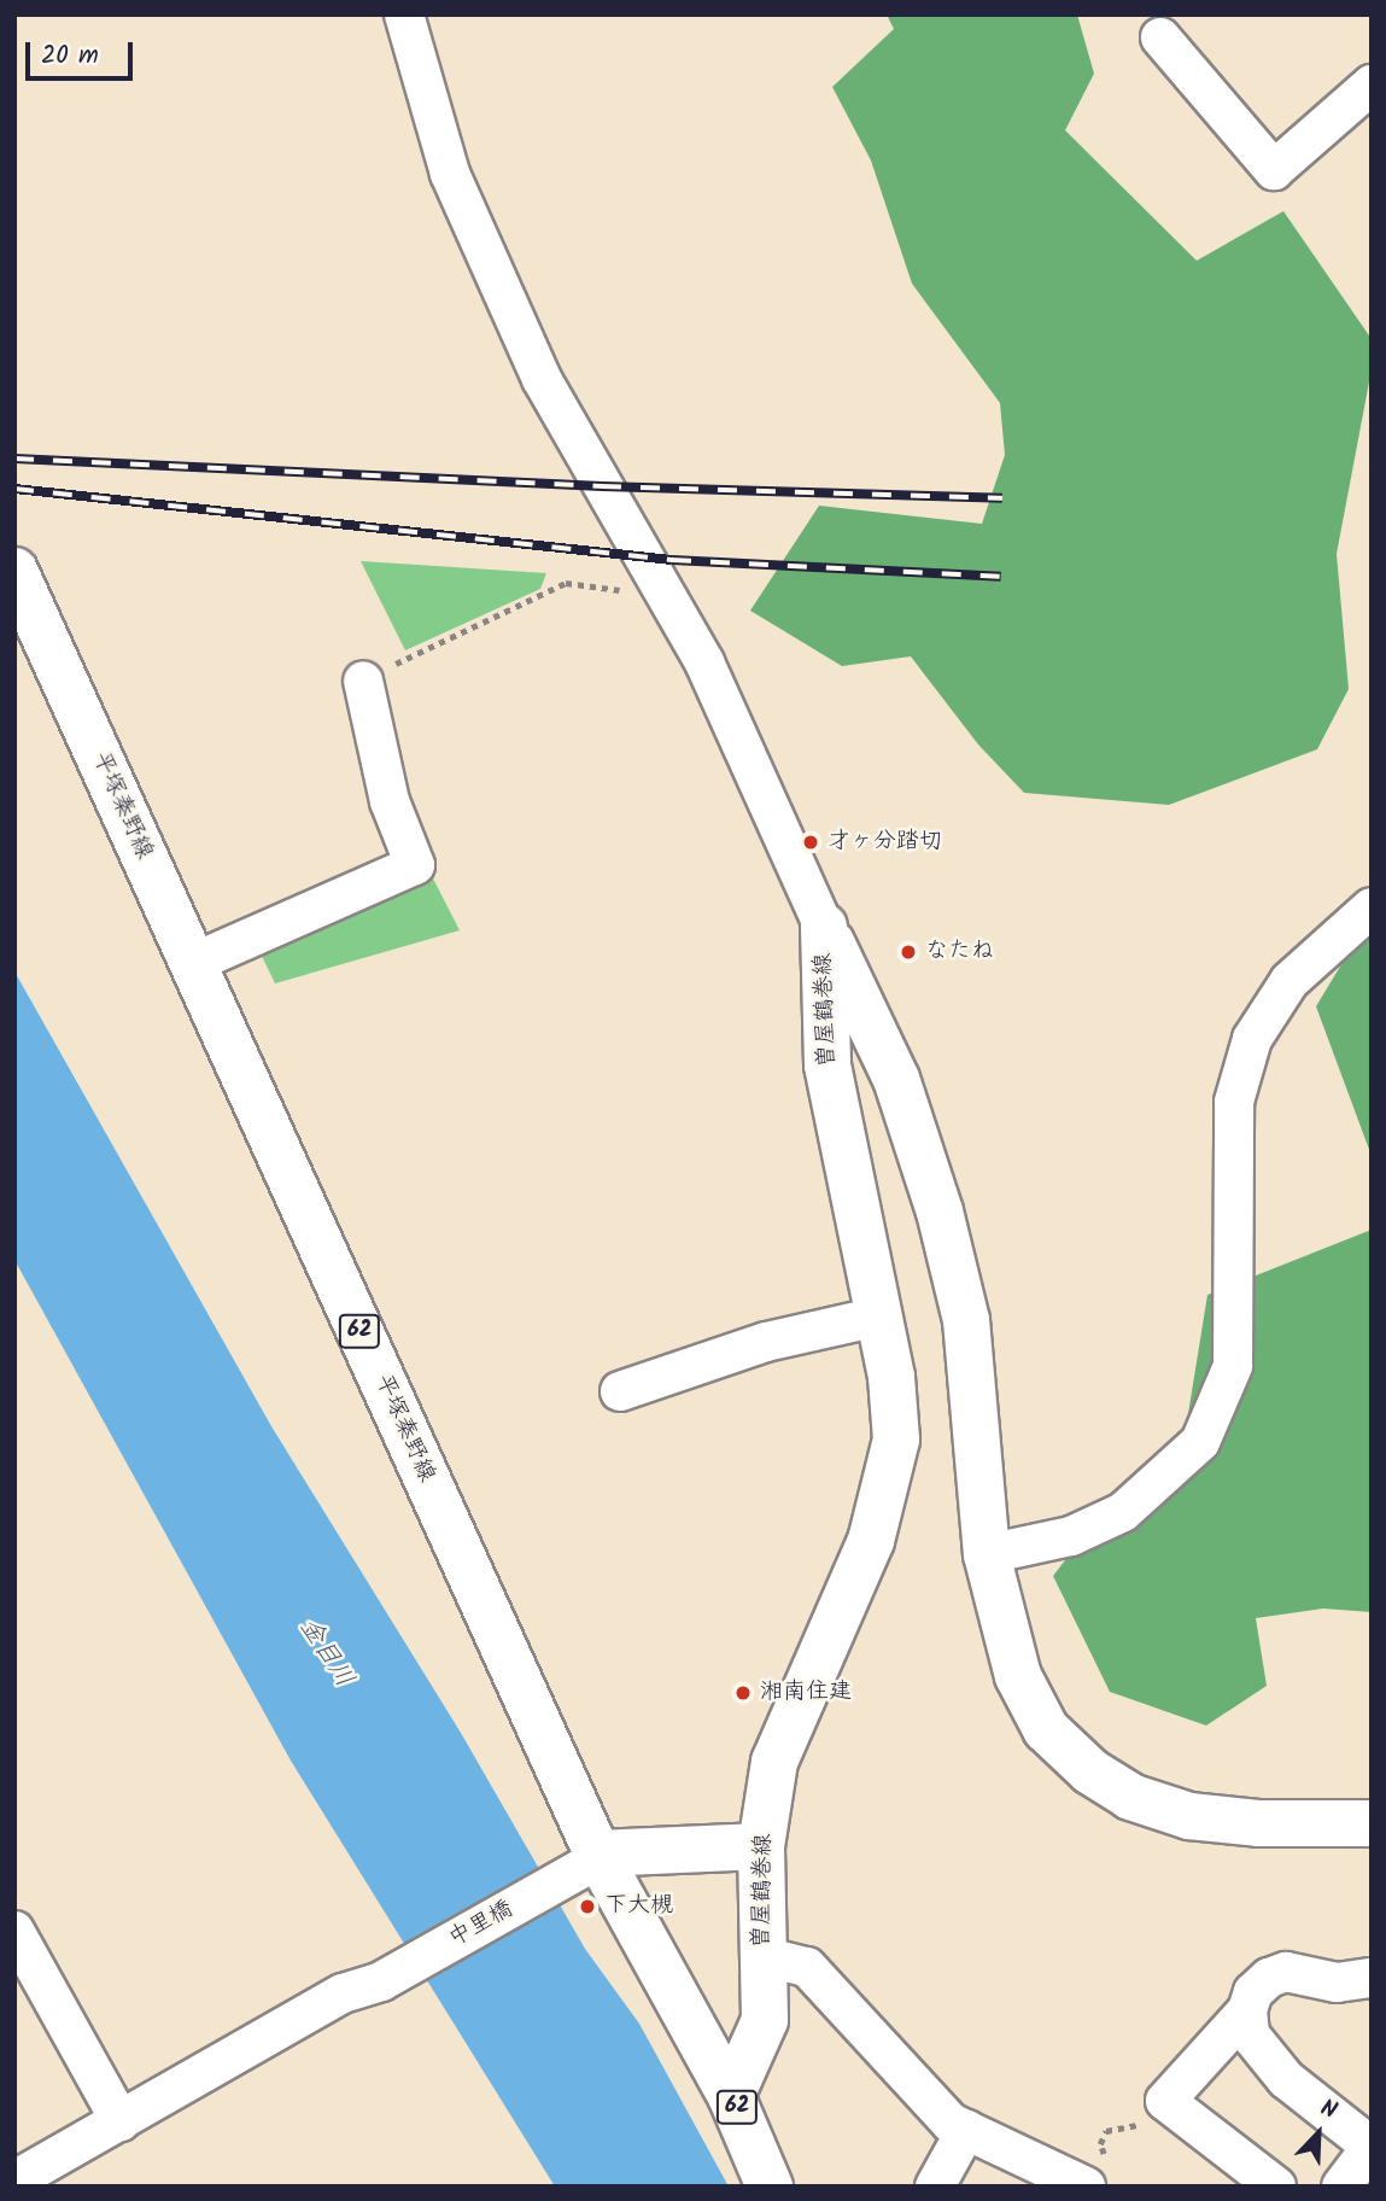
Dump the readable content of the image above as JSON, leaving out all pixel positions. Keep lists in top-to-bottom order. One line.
{"streets":{"main road":["平塚秦野線","曽屋鶴巻線","62"],"street":["中里橋"]},"crossings":[["平塚秦野線","曽屋鶴巻線"],["平塚秦野線","中里橋"]],"water":["金目川"],"places":["才ヶ分踏切","なたね","湘南住建","下大槻"],"scale_bar":"20 m","north":"top right"}
